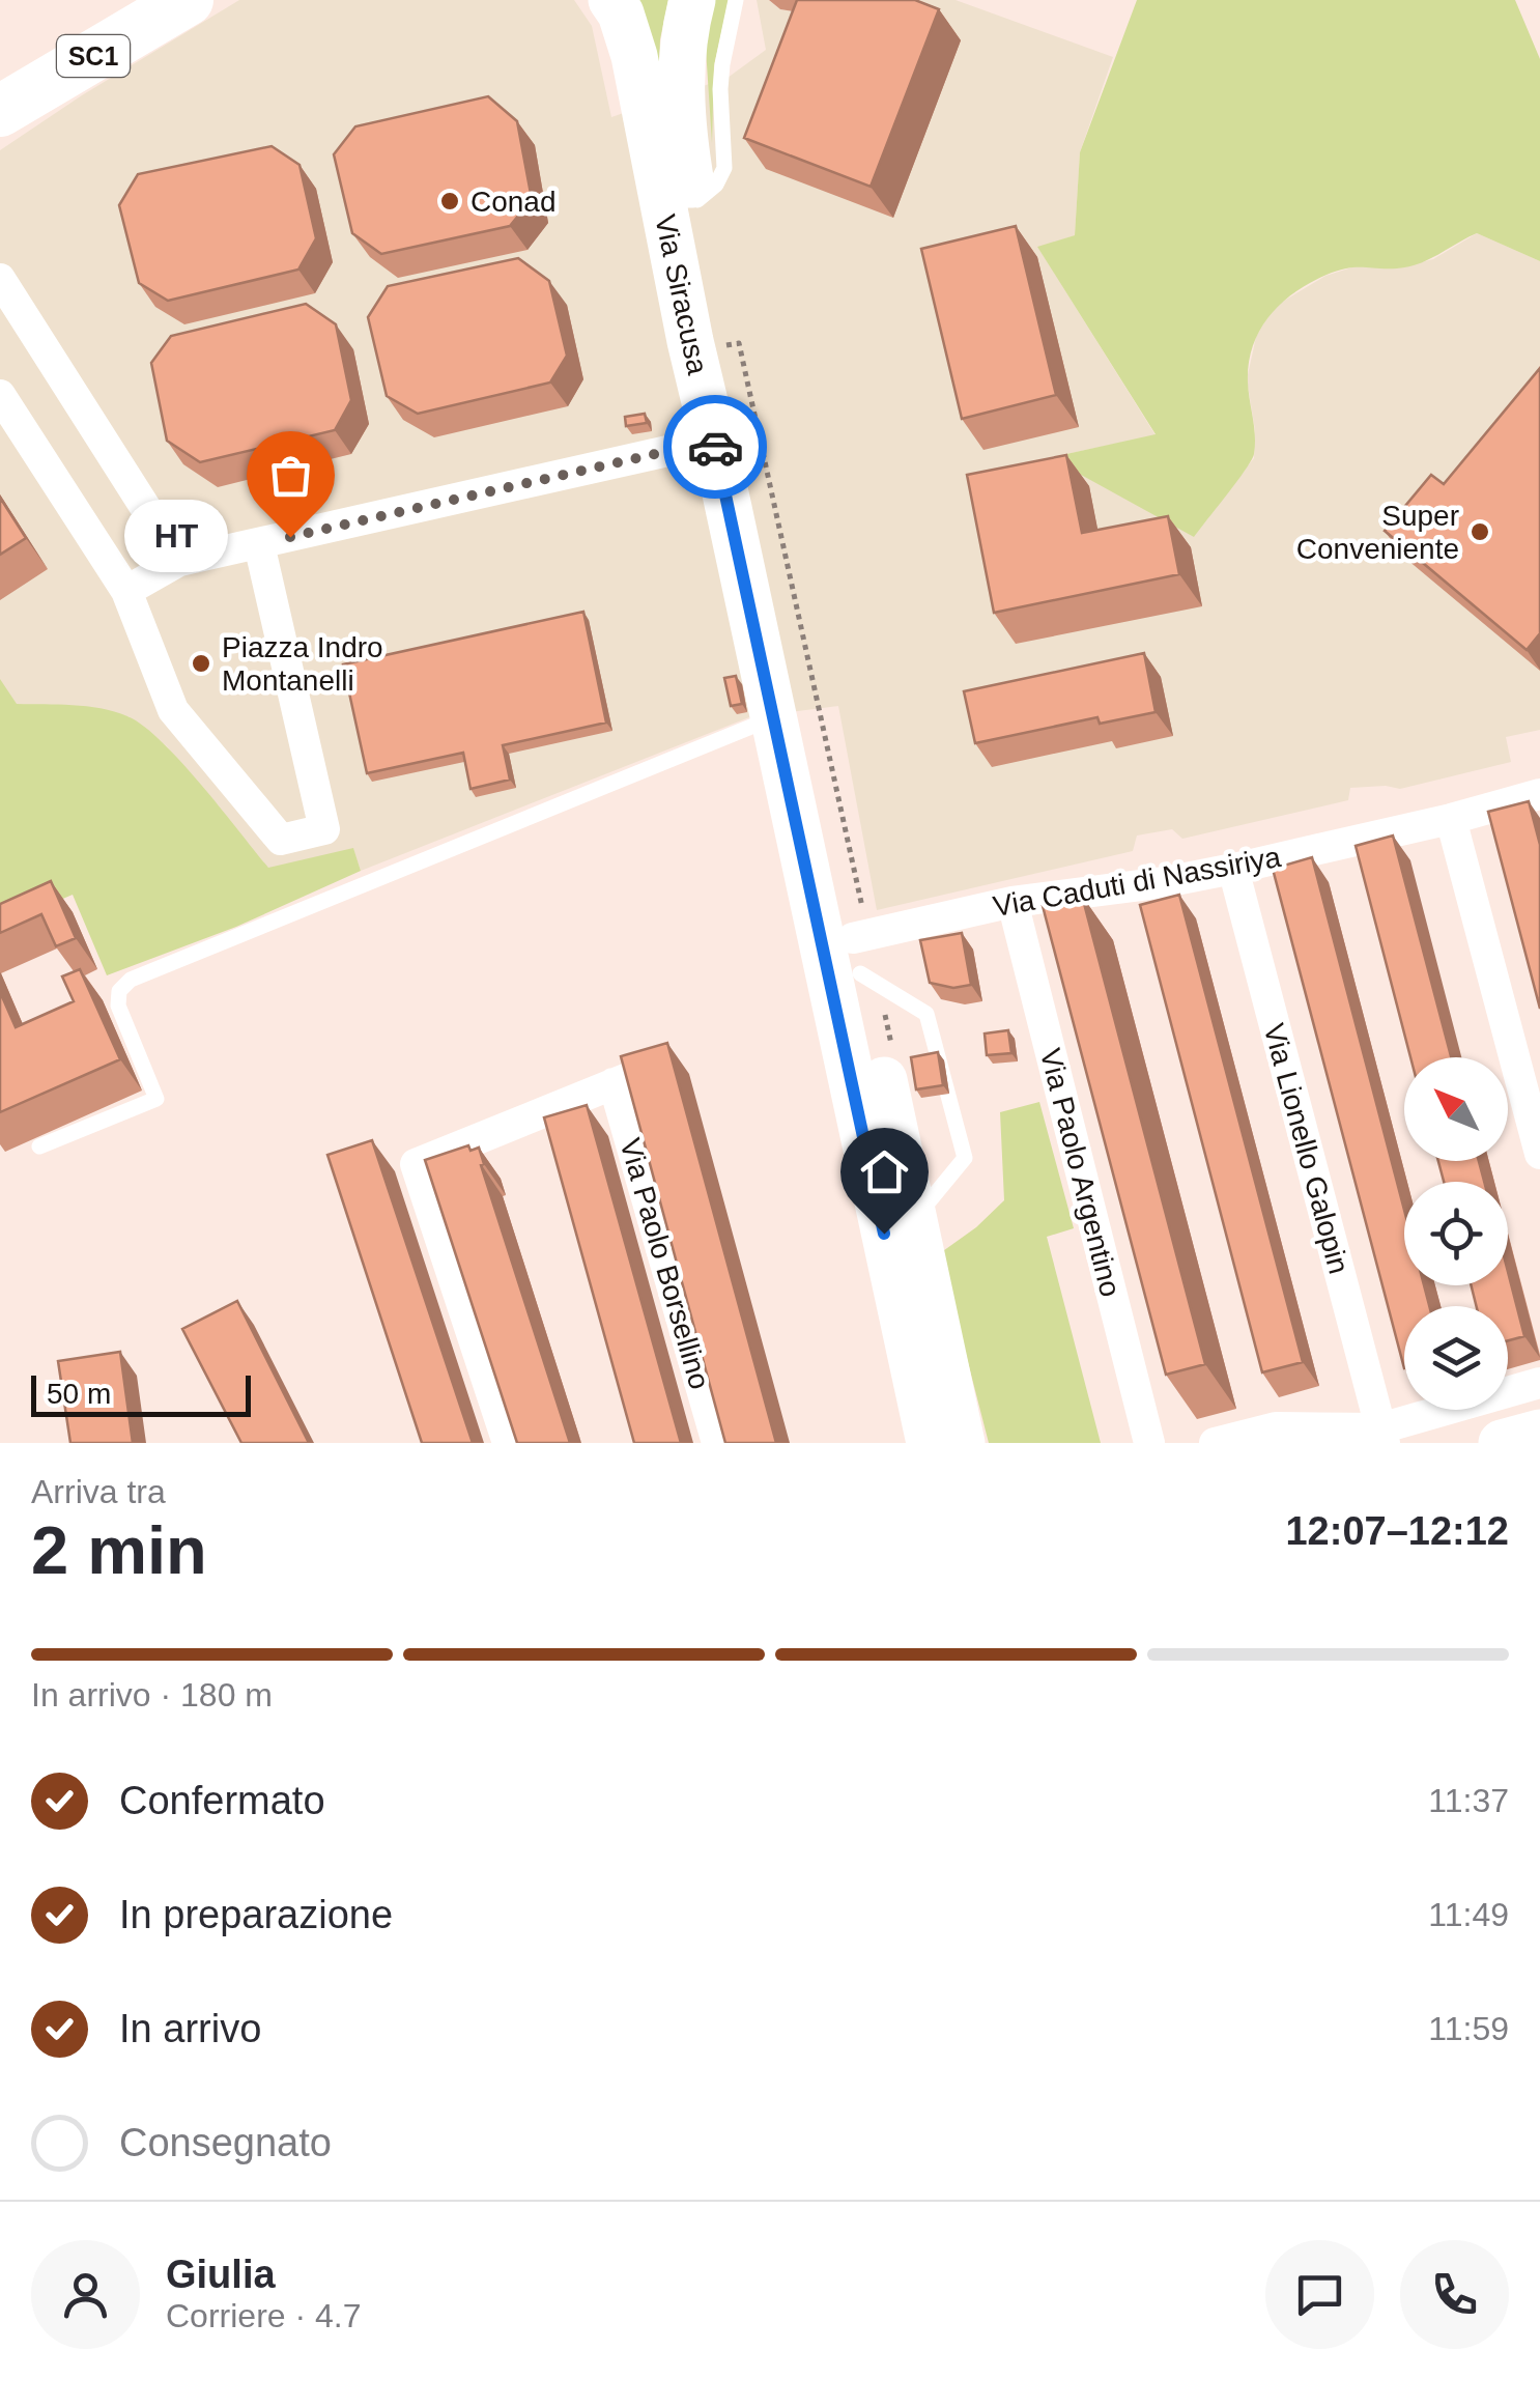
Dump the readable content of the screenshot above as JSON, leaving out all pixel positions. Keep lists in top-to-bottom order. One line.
{"streets":{"main road":["SC1","Via Siracusa"],"street":["Via Caduti di Nassiriya","Via Lionello Galopin","Via Paolo Argentino","Via Paolo Borsellino"]},"crossings":[["Via Siracusa","Via Caduti di Nassiriya"],["Via Caduti di Nassiriya","Via Lionello Galopin"],["Via Caduti di Nassiriya","Via Paolo Argentino"]],"places":["Conad","Super Conveniente","HT","Piazza Indro Montanelli"],"scale_bar":"50 m","north":"top left","page":{"bubble":"HT","scale":"50 m","heading":["2 min","Arriva tra","12:07–12:12"],"panel":["Giulia","Corriere · 4.7"],"bar":"In arrivo · 180 m","list":[["Confermato","11:37"],["In preparazione","11:49"],["In arrivo","11:59"],"Consegnato"]}}
